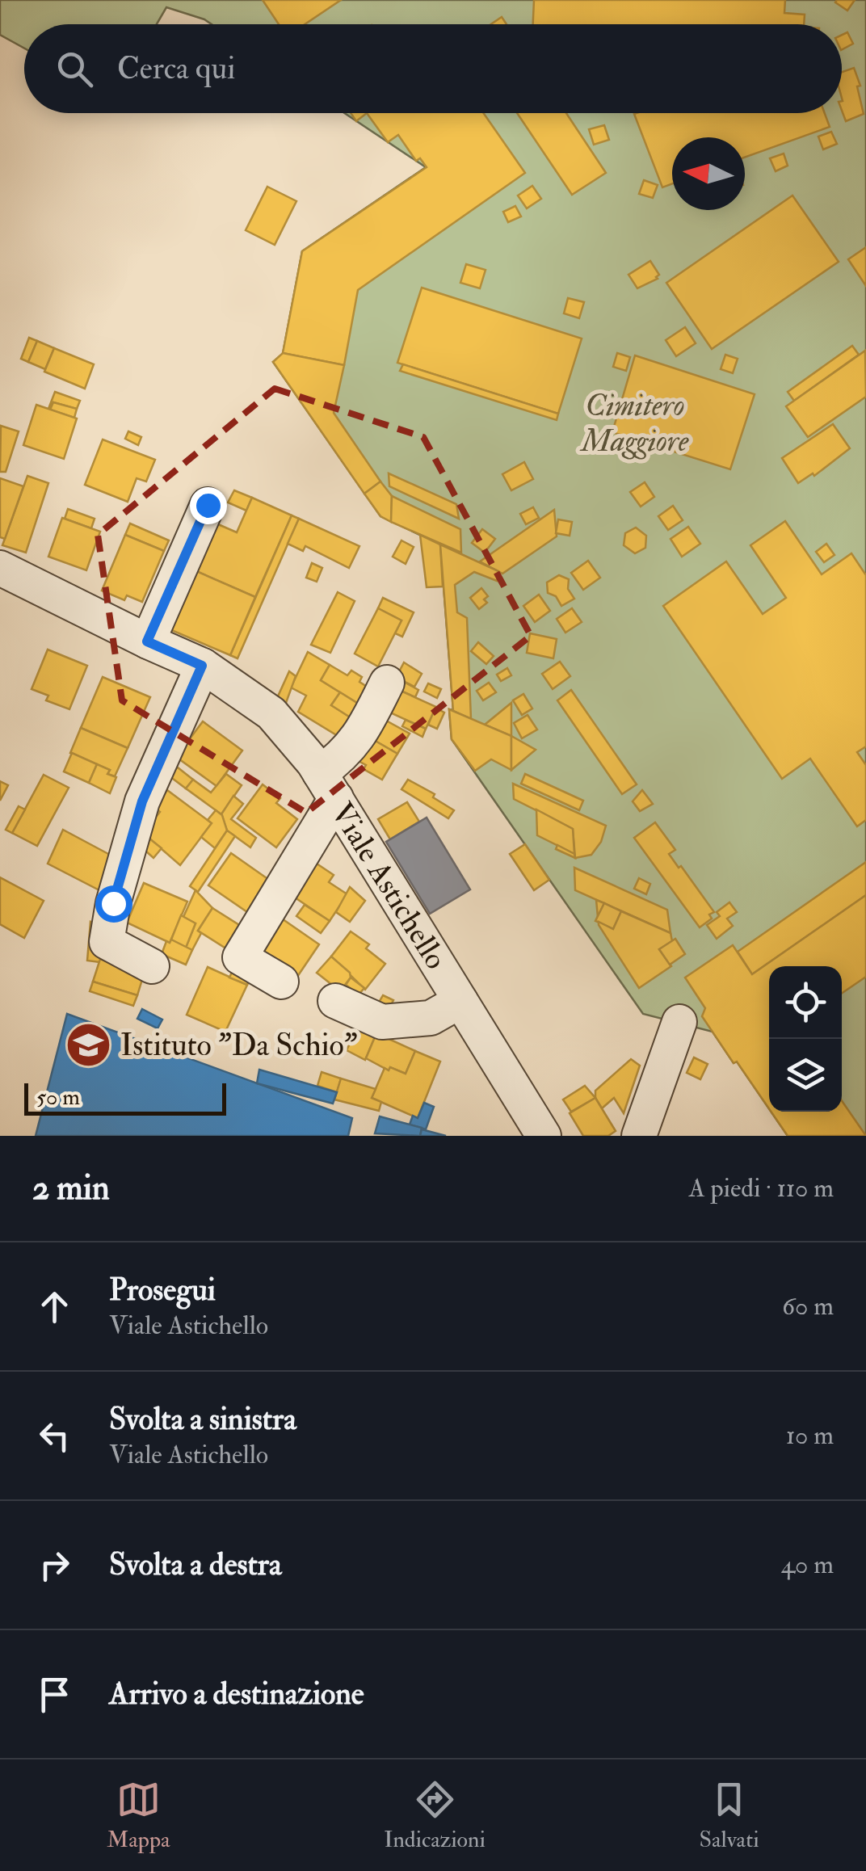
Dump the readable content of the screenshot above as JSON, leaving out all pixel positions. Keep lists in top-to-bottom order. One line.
{"streets":{"street":["Viale Astichello"]},"parks":["Cimitero Maggiore"],"places":{"school or university":["Istituto \"Da Schio\""]},"scale_bar":"50 m","north":"left","page":{"search":"Cerca qui","scale":"50 m","heading":["2 min","A piedi · 110 m"],"list":[["Prosegui","Viale Astichello","60 m"],["Svolta a sinistra","Viale Astichello","10 m"],["Svolta a destra","40 m"],"Arrivo a destinazione"],"nav":["Mappa","Indicazioni","Salvati"]}}
